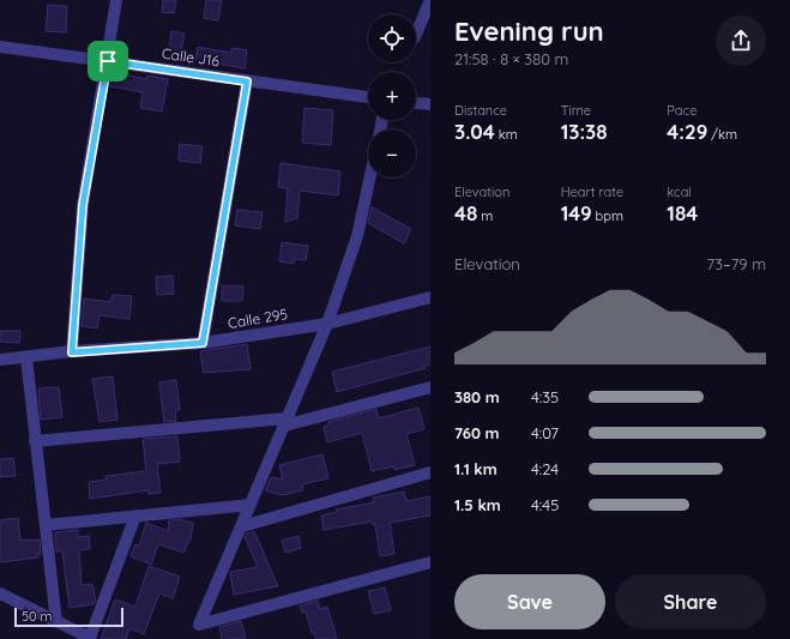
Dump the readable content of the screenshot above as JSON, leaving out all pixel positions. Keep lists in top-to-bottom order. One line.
{"streets":{"street":["Calle J16","Calle 295"]},"scale_bar":"50 m","page":{"heading":["Evening run","21:58 · 8 × 380 m"],"map_buttons":["+","−"],"stats":[["Distance","3.04 km"],["Time","13:38"],["Pace","4:29 /km"],["Elevation","48 m"],["Heart rate","149 bpm"],["kcal","184"]],"chart":["Elevation","73–79 m"],"list":[{"name":"380 m","note":"4:35"},{"name":"760 m","note":"4:07"},{"name":"1.1 km","note":"4:24"},{"name":"1.5 km","note":"4:45"}],"buttons":["Save","Share"],"scale":"50 m"}}
